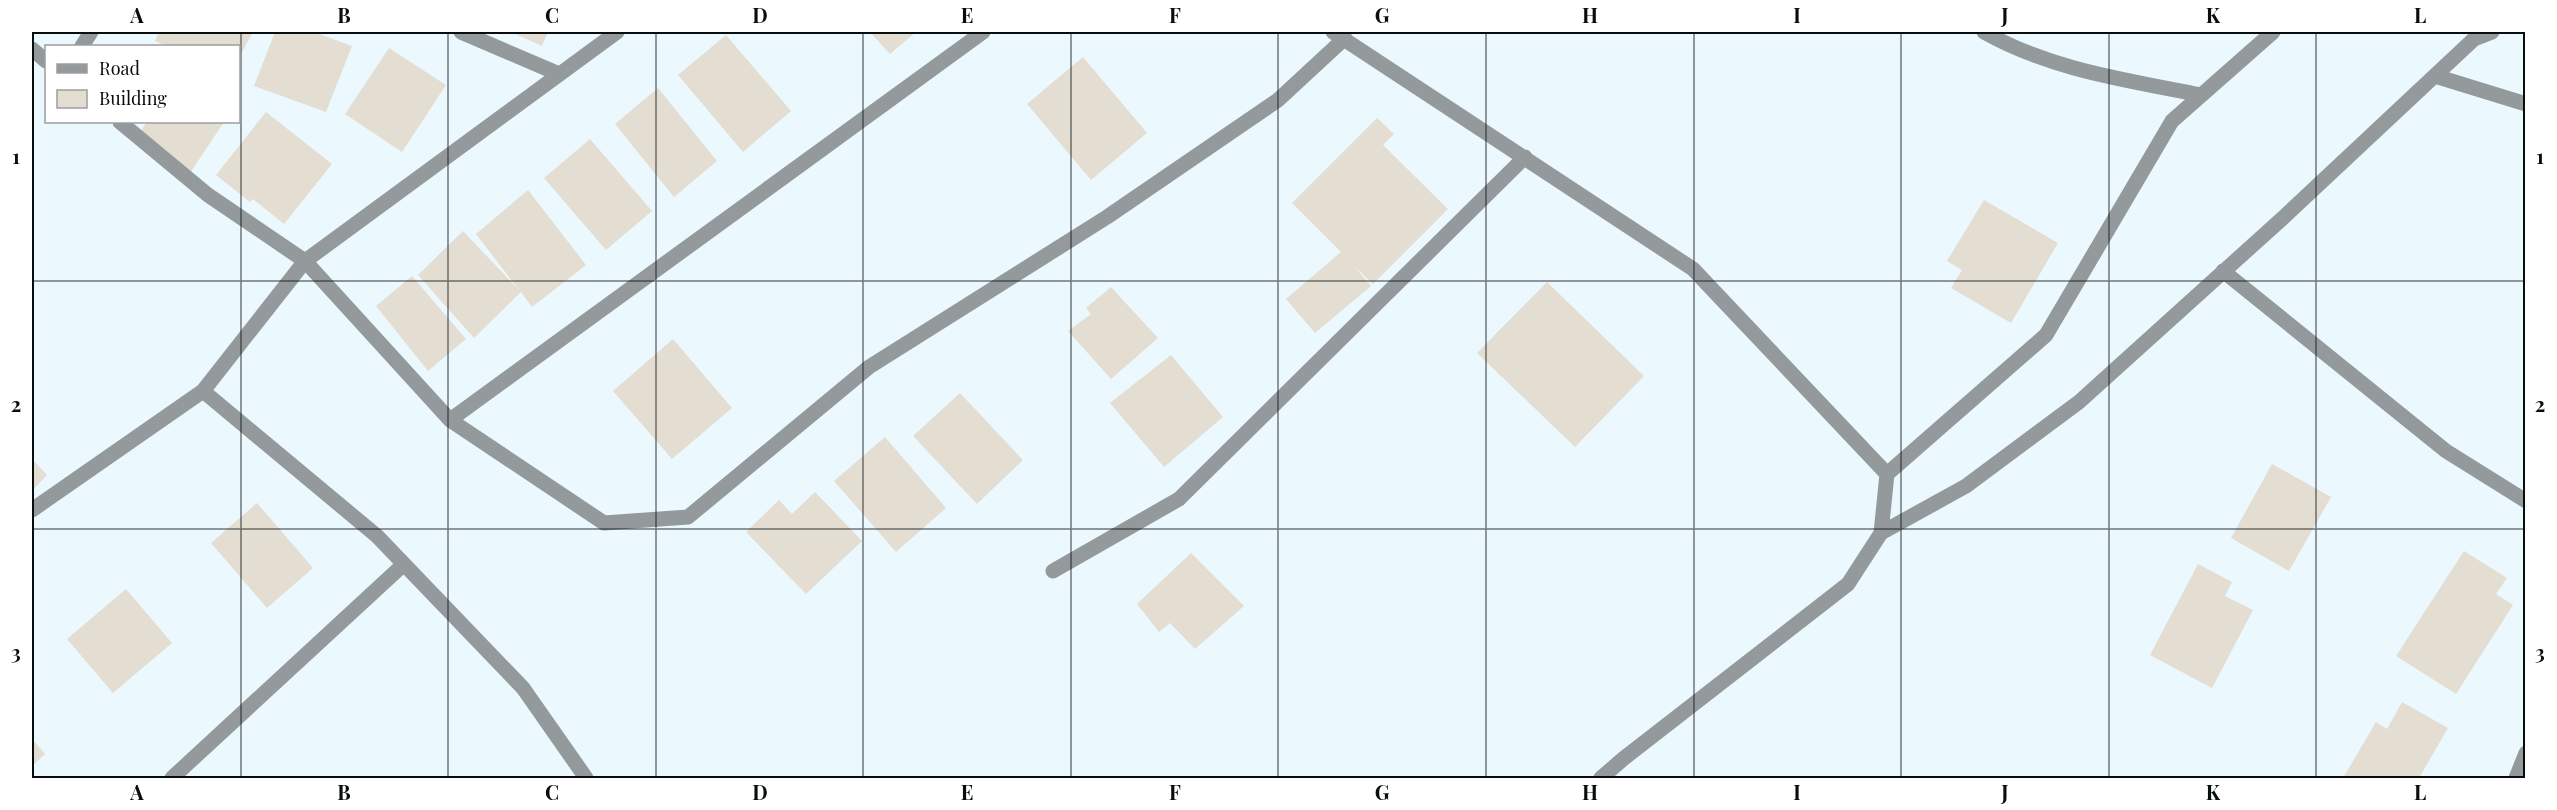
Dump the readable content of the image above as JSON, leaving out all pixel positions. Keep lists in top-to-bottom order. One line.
{"legend":["Road","Building"],"grid":{"columns":["A","B","C","D","E","F","G","H","I","J","K","L"],"rows":["1","2","3"]}}
